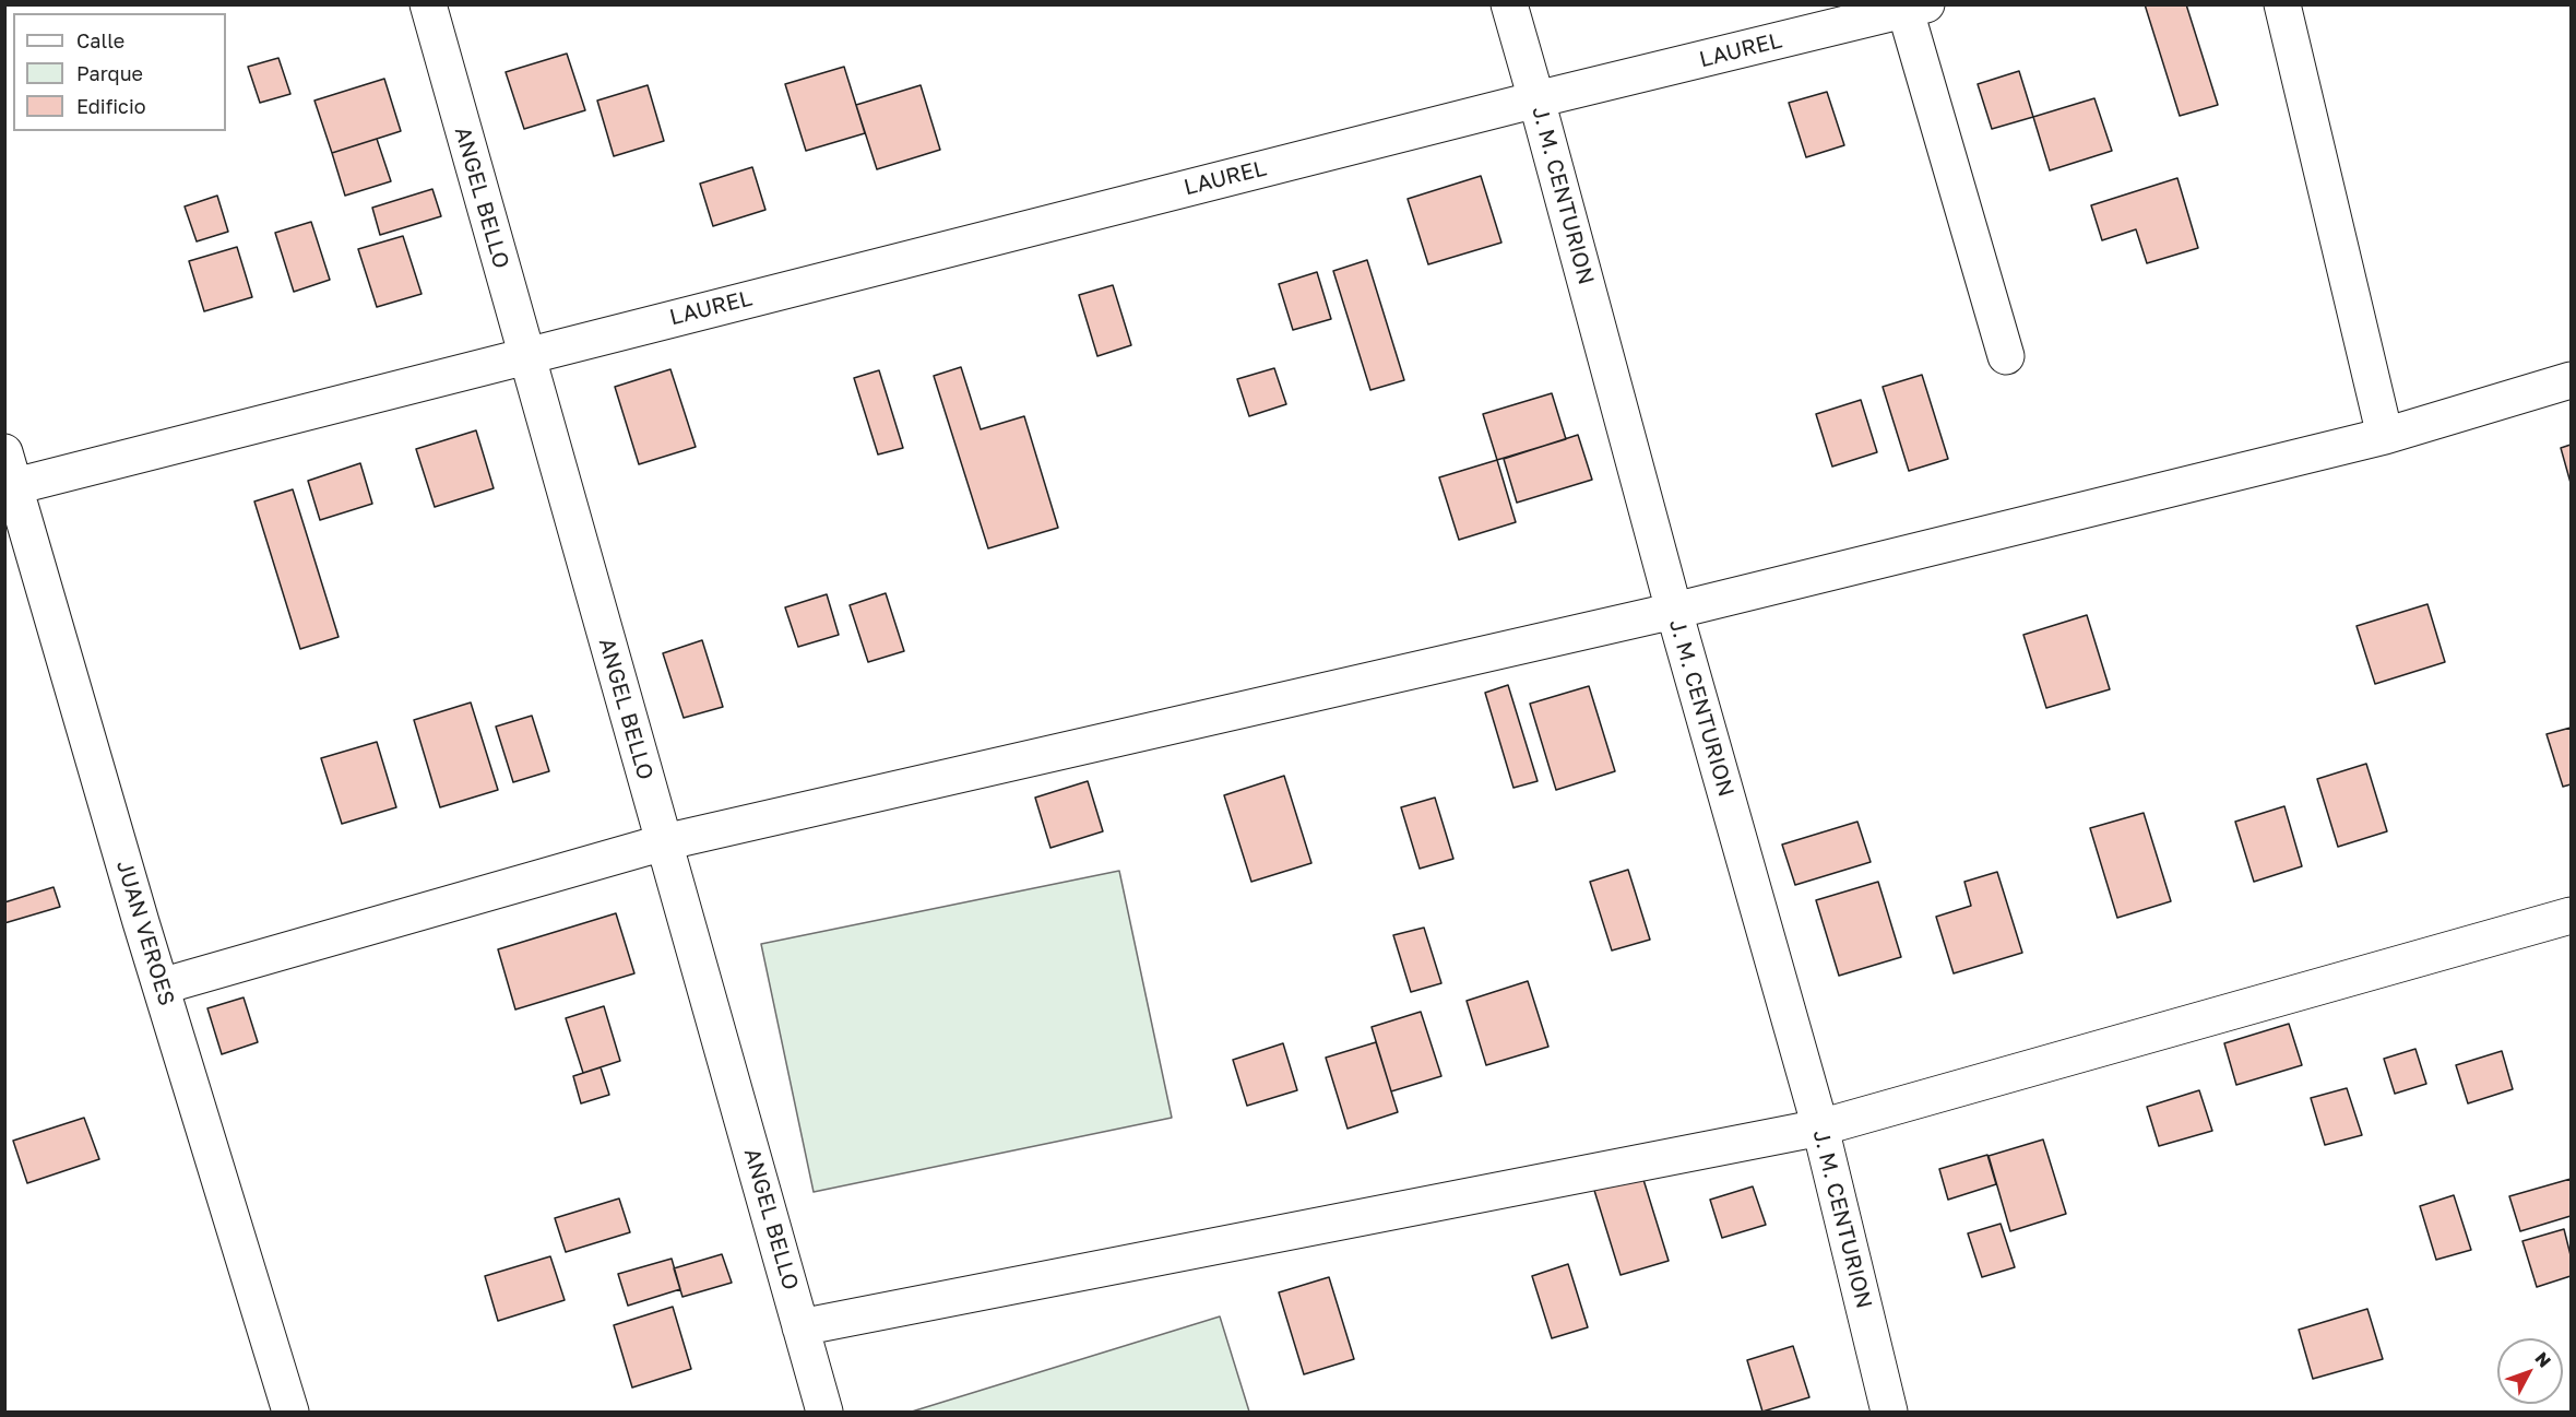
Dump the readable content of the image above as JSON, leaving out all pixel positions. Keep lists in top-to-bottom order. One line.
{"streets":{"street":["LAUREL","J. M. CENTURION","ANGEL BELLO","JUAN VEROES"]},"crossings":[["LAUREL","J. M. CENTURION"],["LAUREL","ANGEL BELLO"],["LAUREL","JUAN VEROES"]],"legend":["Calle","Parque","Edificio"],"north":"top right"}
